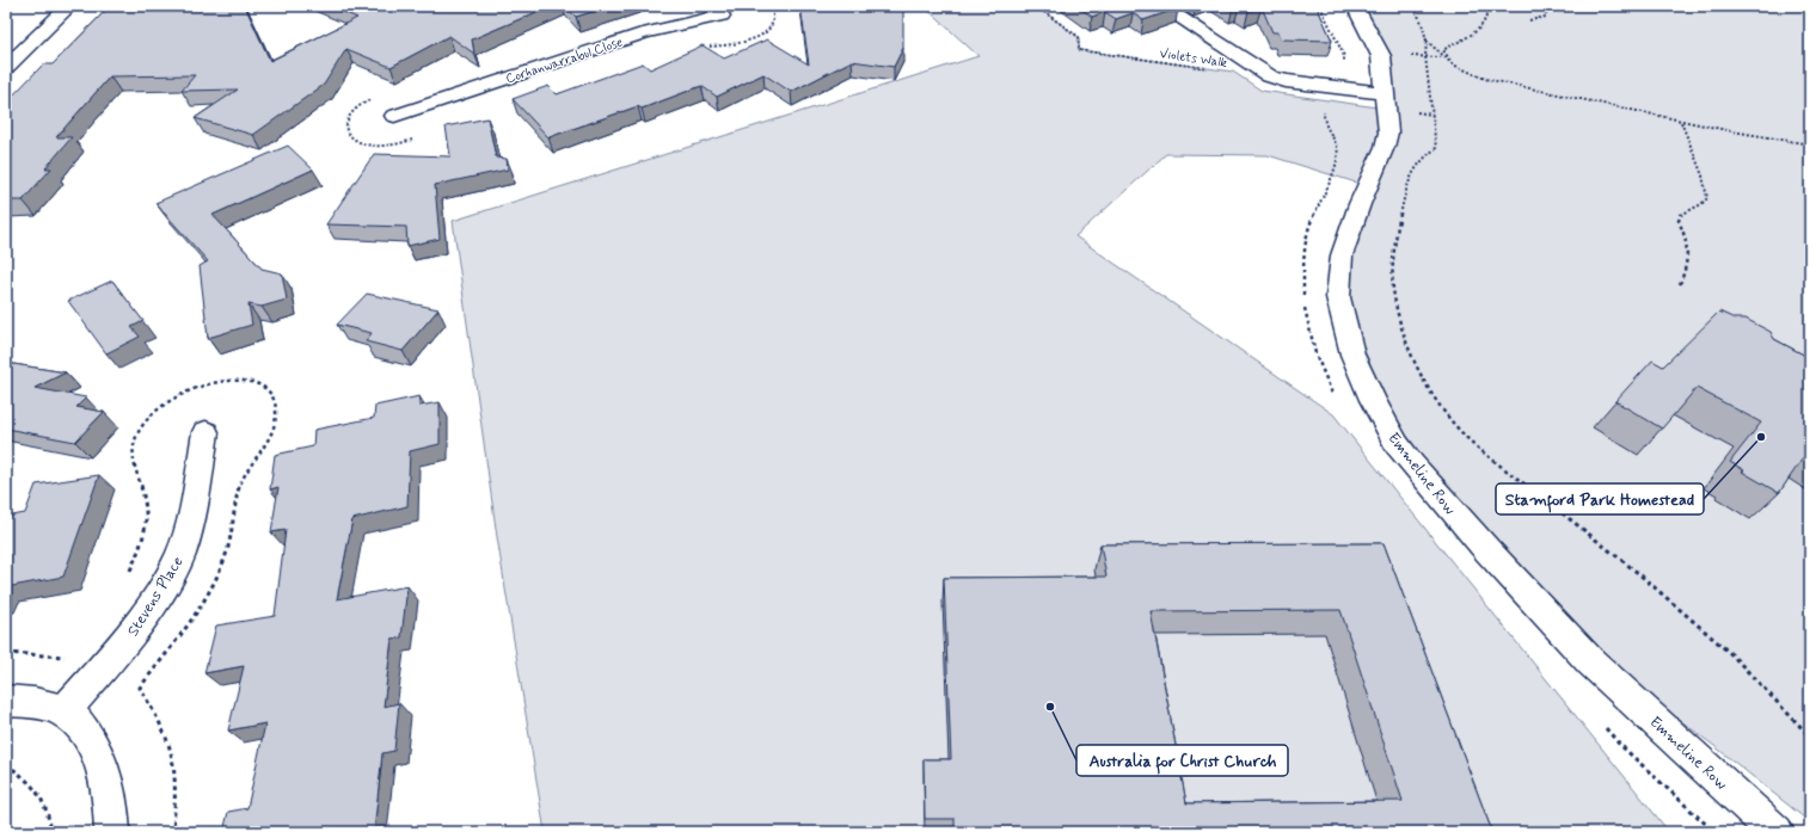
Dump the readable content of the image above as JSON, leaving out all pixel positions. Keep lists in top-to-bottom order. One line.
{"streets":{"street":["Corhanwarrabul Close","Emmeline Row","Stevens Place"],"path":["Violets Walk"]},"places":["Stamford Park Homestead","Australia for Christ Church"]}
